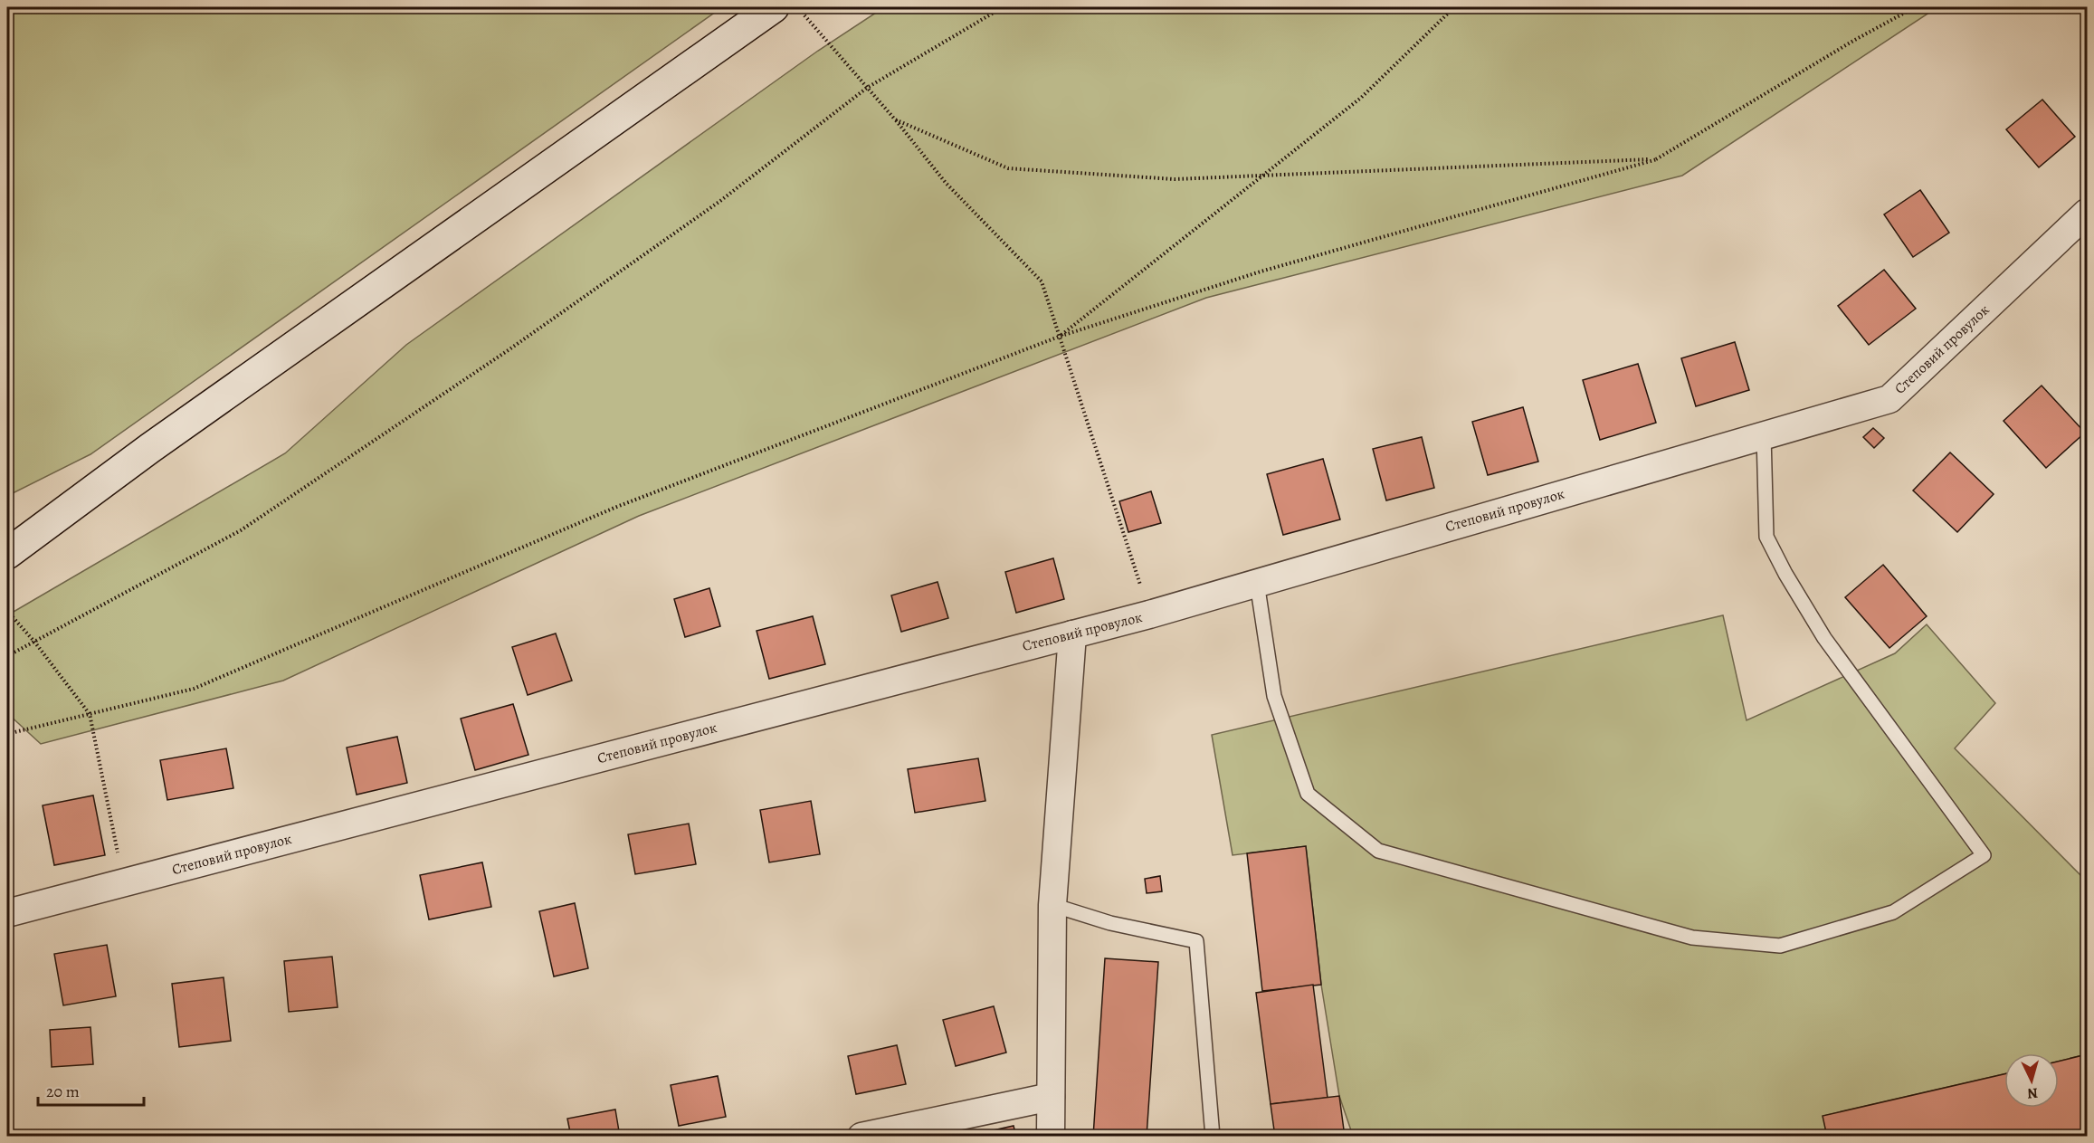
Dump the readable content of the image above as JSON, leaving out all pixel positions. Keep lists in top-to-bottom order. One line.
{"streets":{"street":["Степовий провулок"]},"scale_bar":"20 m","north":"bottom"}
